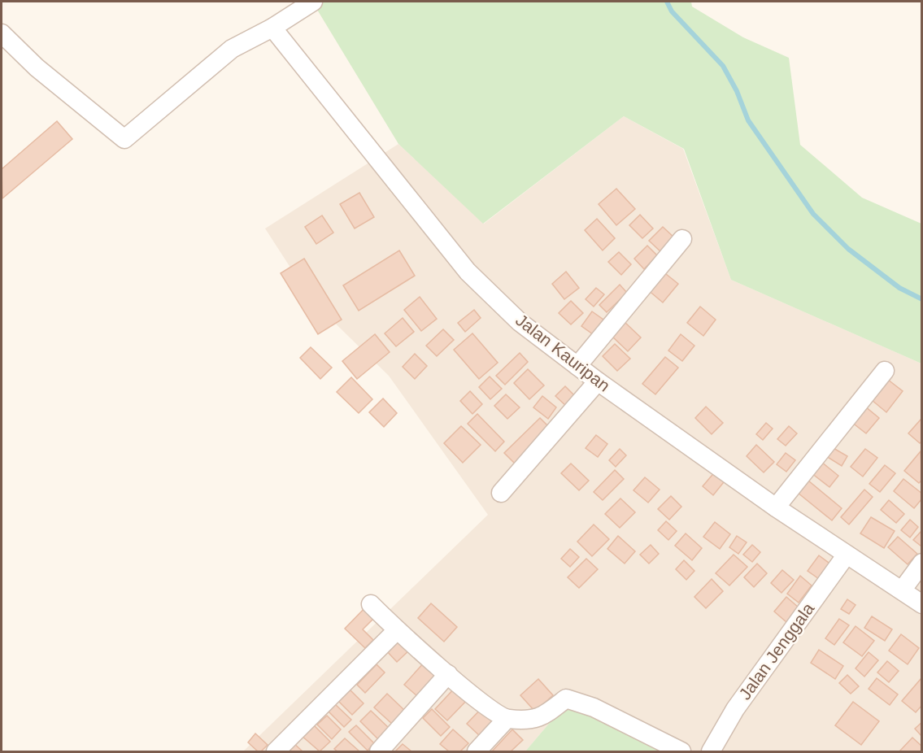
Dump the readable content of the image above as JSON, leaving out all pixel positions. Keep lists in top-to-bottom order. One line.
{"streets":{"street":["Jalan Kauripan","Jalan Jenggala"]},"crossings":[["Jalan Kauripan","Jalan Jenggala"]]}
